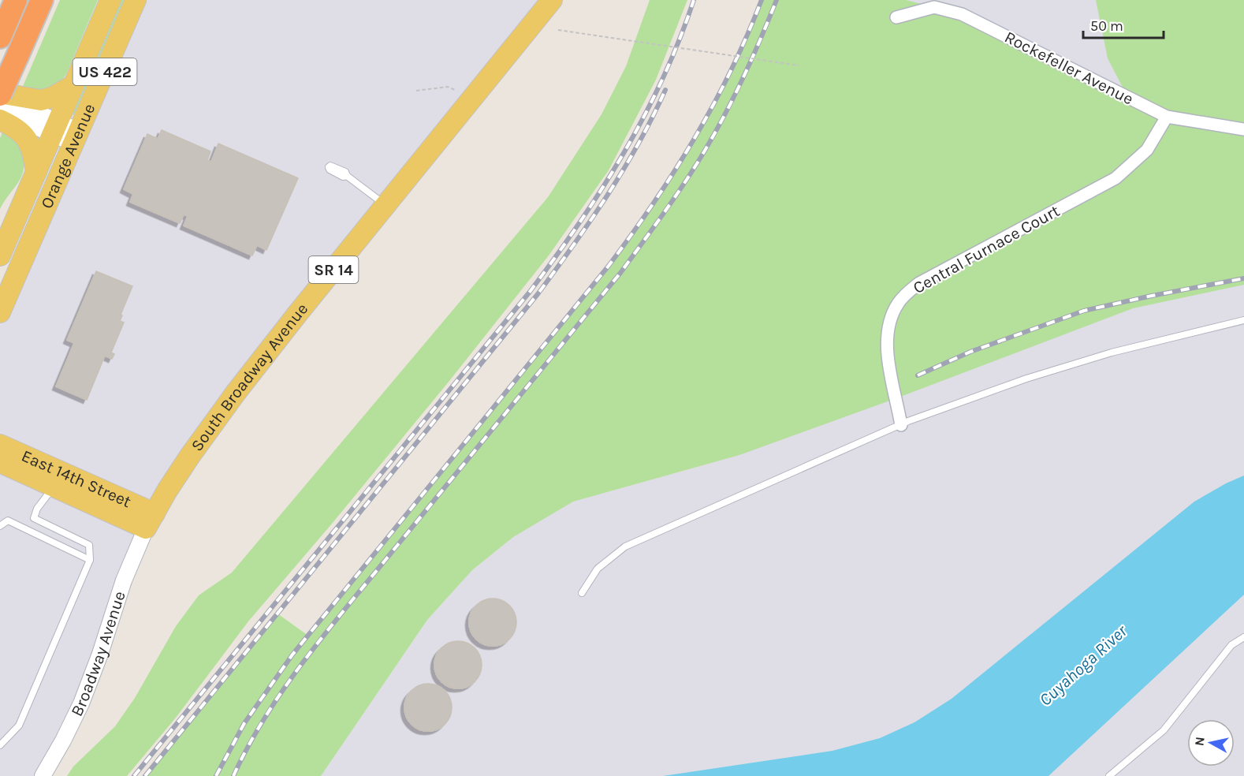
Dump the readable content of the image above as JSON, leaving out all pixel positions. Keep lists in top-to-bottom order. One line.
{"streets":{"main road":["US 422","Orange Avenue","SR 14","South Broadway Avenue","East 14th Street"],"street":["Rockefeller Avenue","Central Furnace Court","Broadway Avenue"]},"crossings":[["Rockefeller Avenue","Central Furnace Court"],["South Broadway Avenue","East 14th Street"],["South Broadway Avenue","Broadway Avenue"],["East 14th Street","Broadway Avenue"]],"water":["Cuyahoga River"],"scale_bar":"50 m","north":"left"}
